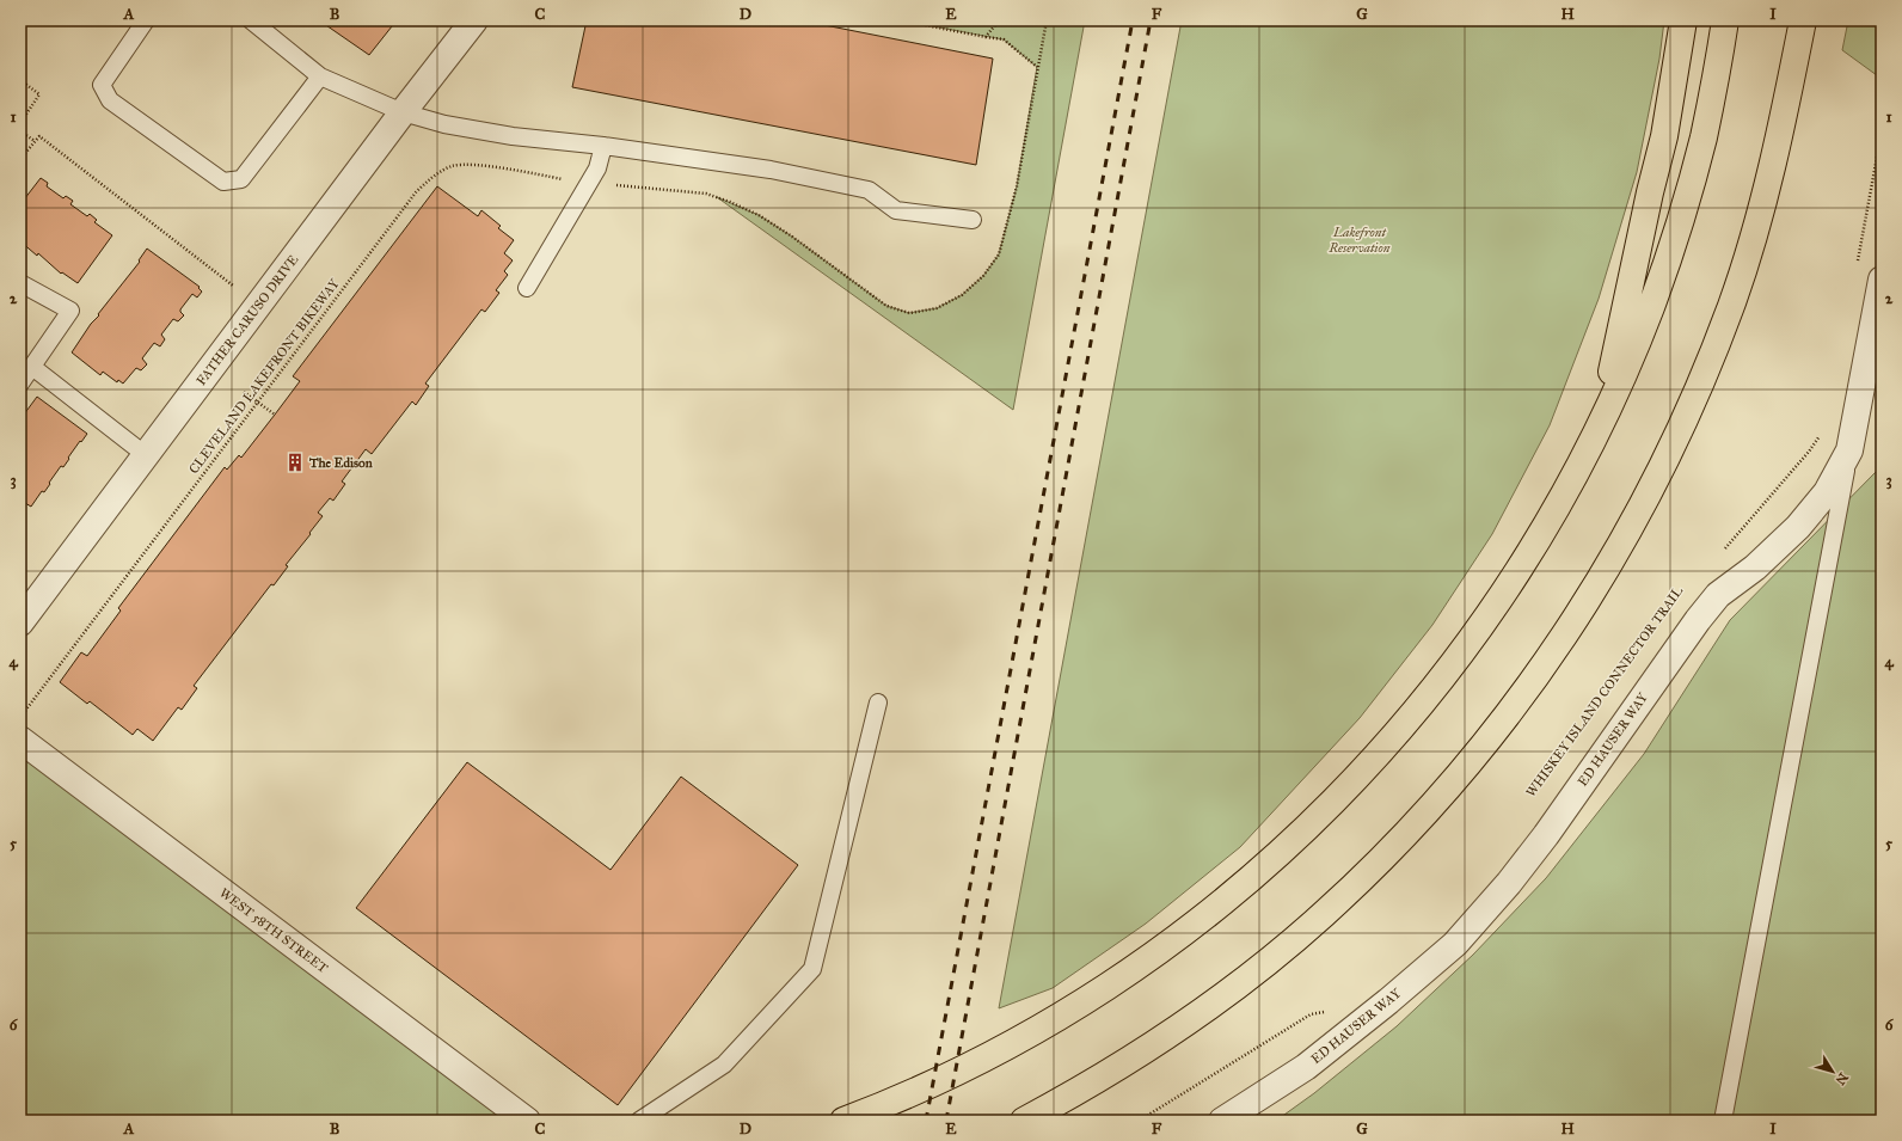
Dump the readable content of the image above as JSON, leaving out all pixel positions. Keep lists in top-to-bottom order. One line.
{"streets":{"street":["FATHER CARUSO DRIVE","ED HAUSER WAY","WEST 58TH STREET"],"path":["CLEVELAND LAKEFRONT BIKEWAY"]},"parks":["Lakefront Reservation"],"places":{"building":["The Edison"]},"north":"bottom right","grid":{"columns":["A","B","C","D","E","F","G","H","I"],"rows":["1","2","3","4","5","6"]}}
